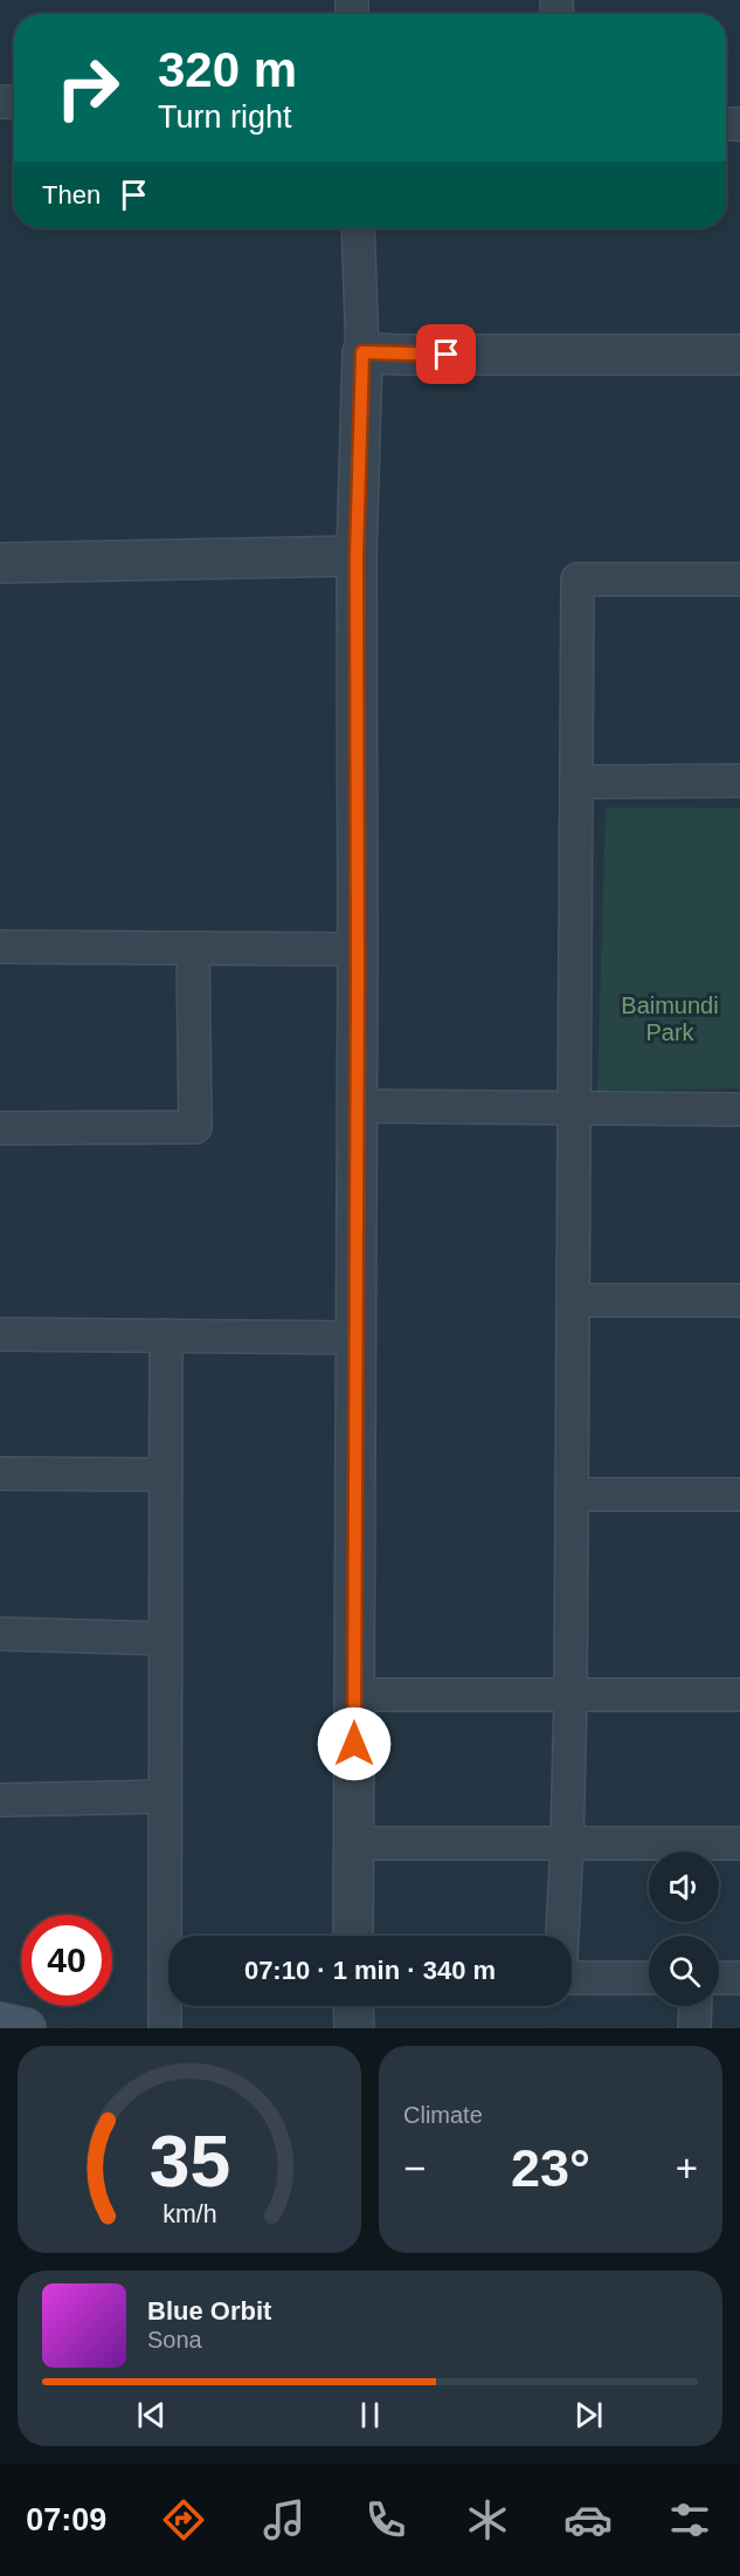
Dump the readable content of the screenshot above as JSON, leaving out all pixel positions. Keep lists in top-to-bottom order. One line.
{"parks":["Baimundi Park"],"page":{"turn":["320 m","Turn right"],"then":"Then","limit":"40","trip":"07:10 · 1 min · 340 m","tile":"Climate","heat":["−","23°","+"],"song":["Blue Orbit","Sona"],"tabs":"07:09","gauge":["35","km/h"]}}
